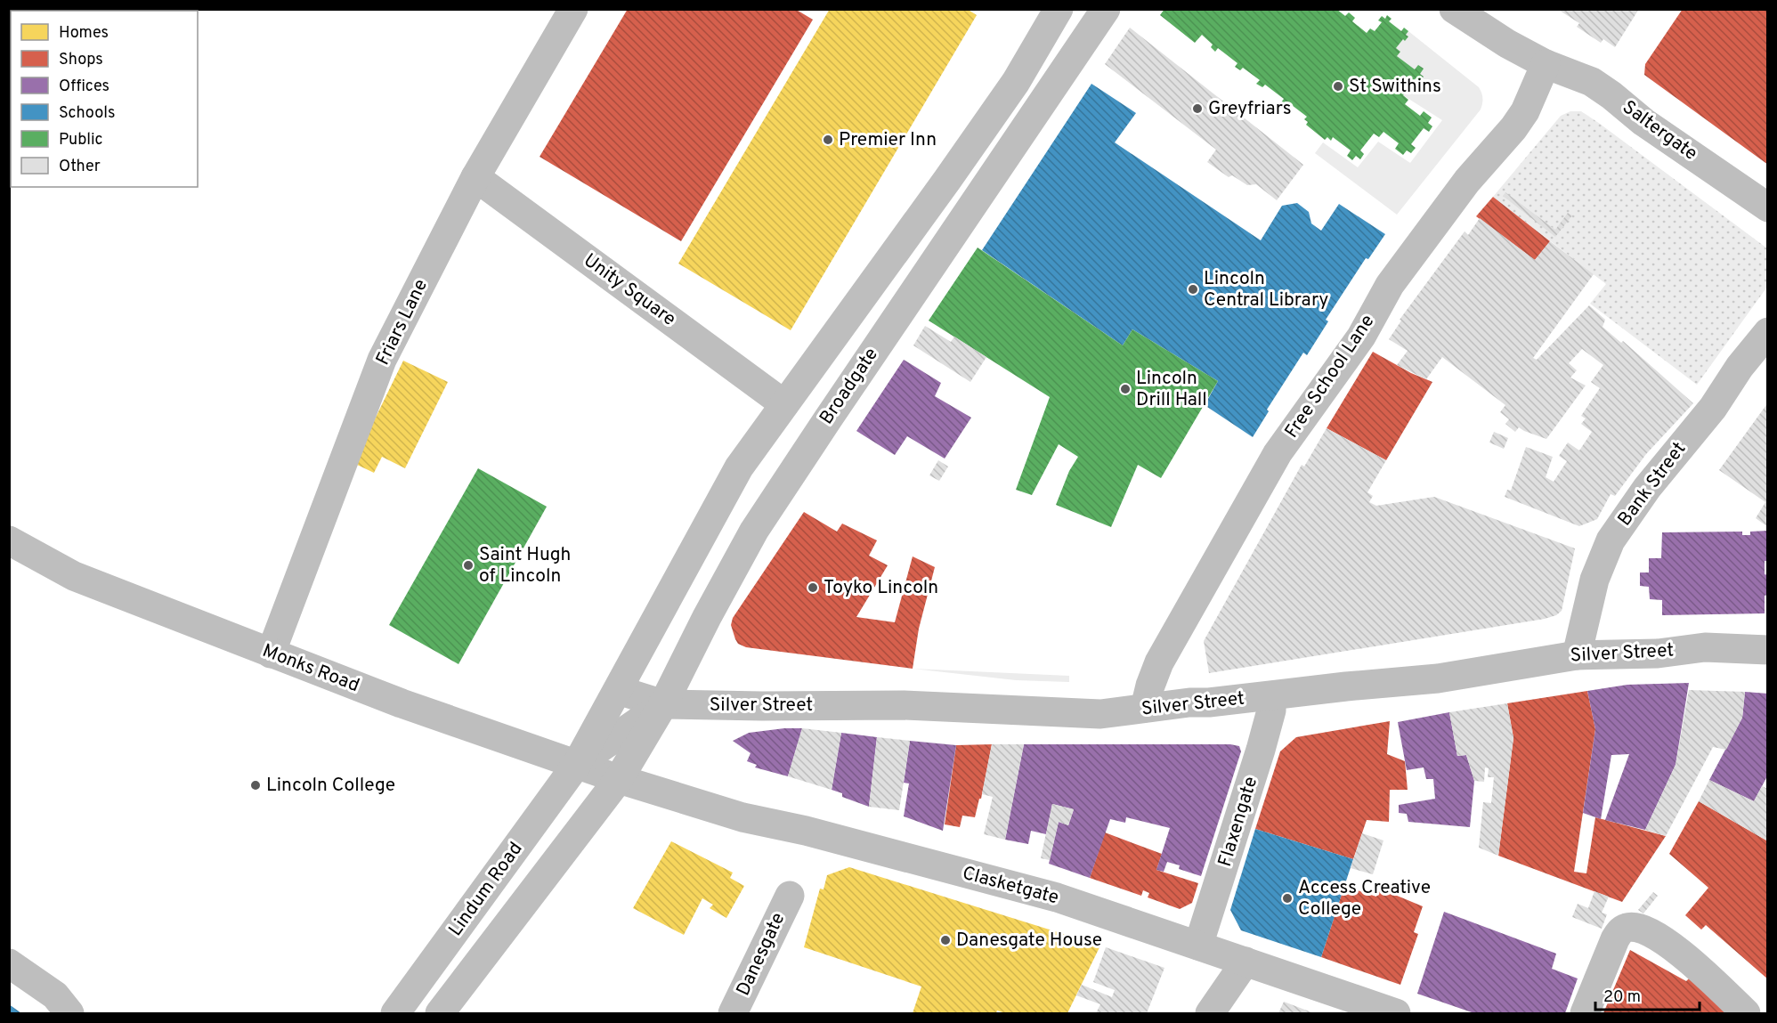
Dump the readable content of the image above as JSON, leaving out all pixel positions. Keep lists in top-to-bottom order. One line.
{"streets":{"main road":["Saltergate","Unity Square","Friars Lane","Free School Lane","Broadgate","Bank Street","Silver Street","Monks Road","Flaxengate","Clasketgate","Lindum Road","Danesgate"]},"crossings":[["Saltergate","Free School Lane"],["Unity Square","Friars Lane"],["Friars Lane","Monks Road"],["Free School Lane","Silver Street"],["Broadgate","Silver Street"],["Broadgate","Monks Road"],["Broadgate","Clasketgate"],["Broadgate","Lindum Road"],["Bank Street","Silver Street"],["Silver Street","Flaxengate"],["Monks Road","Clasketgate"],["Monks Road","Lindum Road"],["Flaxengate","Clasketgate"],["Clasketgate","Lindum Road"]],"places":["St Swithins","Greyfriars","Premier Inn","Lincoln Central Library","Lincoln Drill Hall","Saint Hugh of Lincoln","Toyko Lincoln","Lincoln College","Access Creative College","Danesgate House"],"legend":["Homes","Shops","Offices","Schools","Public","Other"],"scale_bar":"20 m"}
